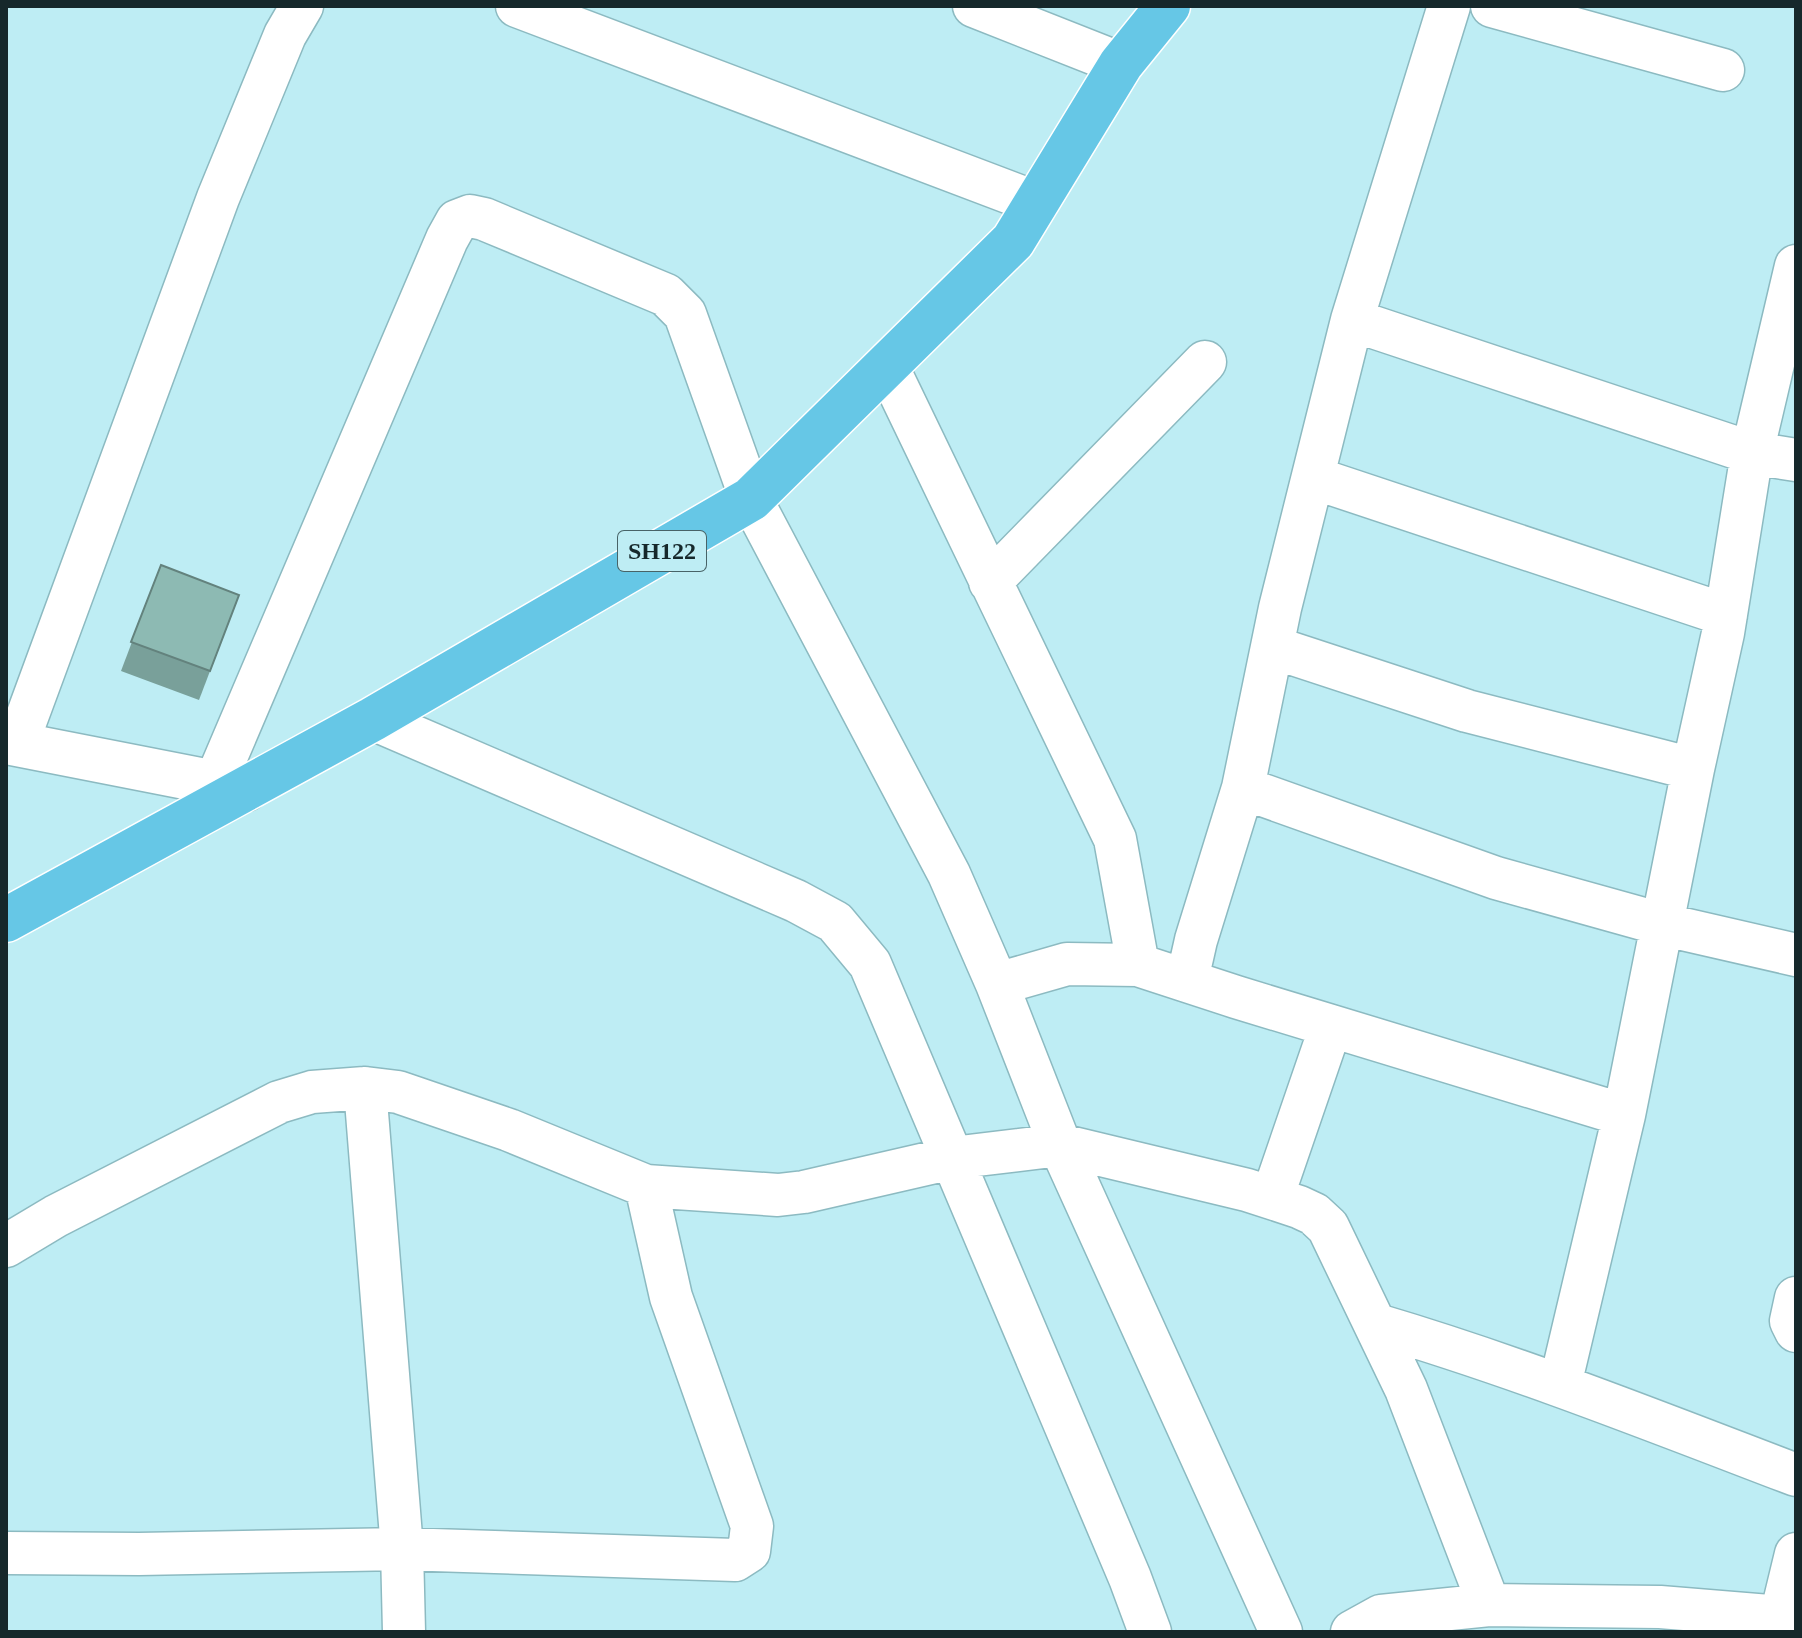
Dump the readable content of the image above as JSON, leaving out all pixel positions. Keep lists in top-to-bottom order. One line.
{"streets":{"main road":["SH122"]}}
